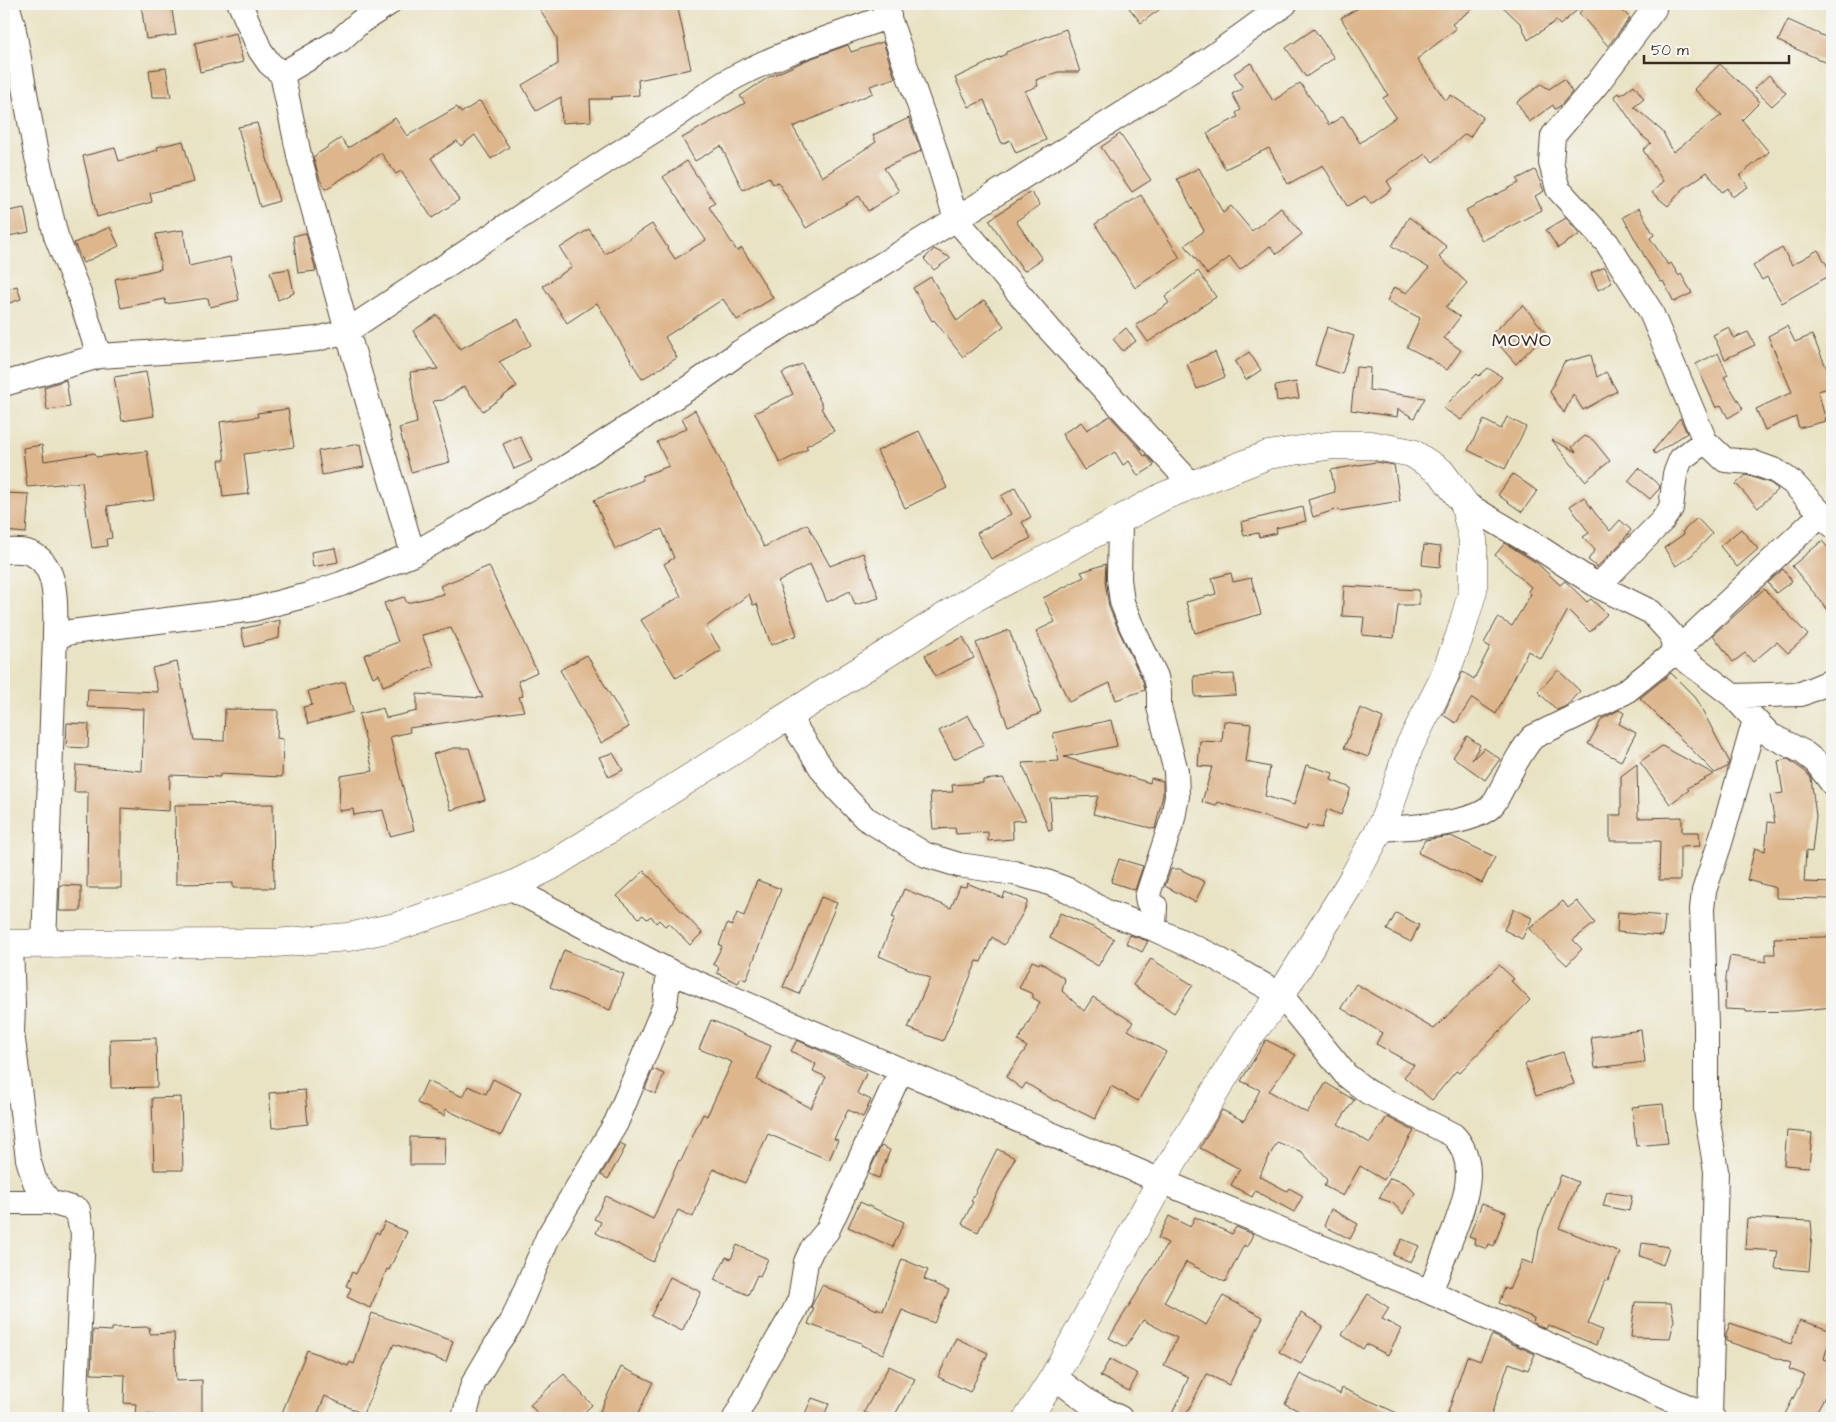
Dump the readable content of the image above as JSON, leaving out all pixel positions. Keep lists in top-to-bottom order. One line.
{"districts":["MOWO"],"scale_bar":"50 m"}
